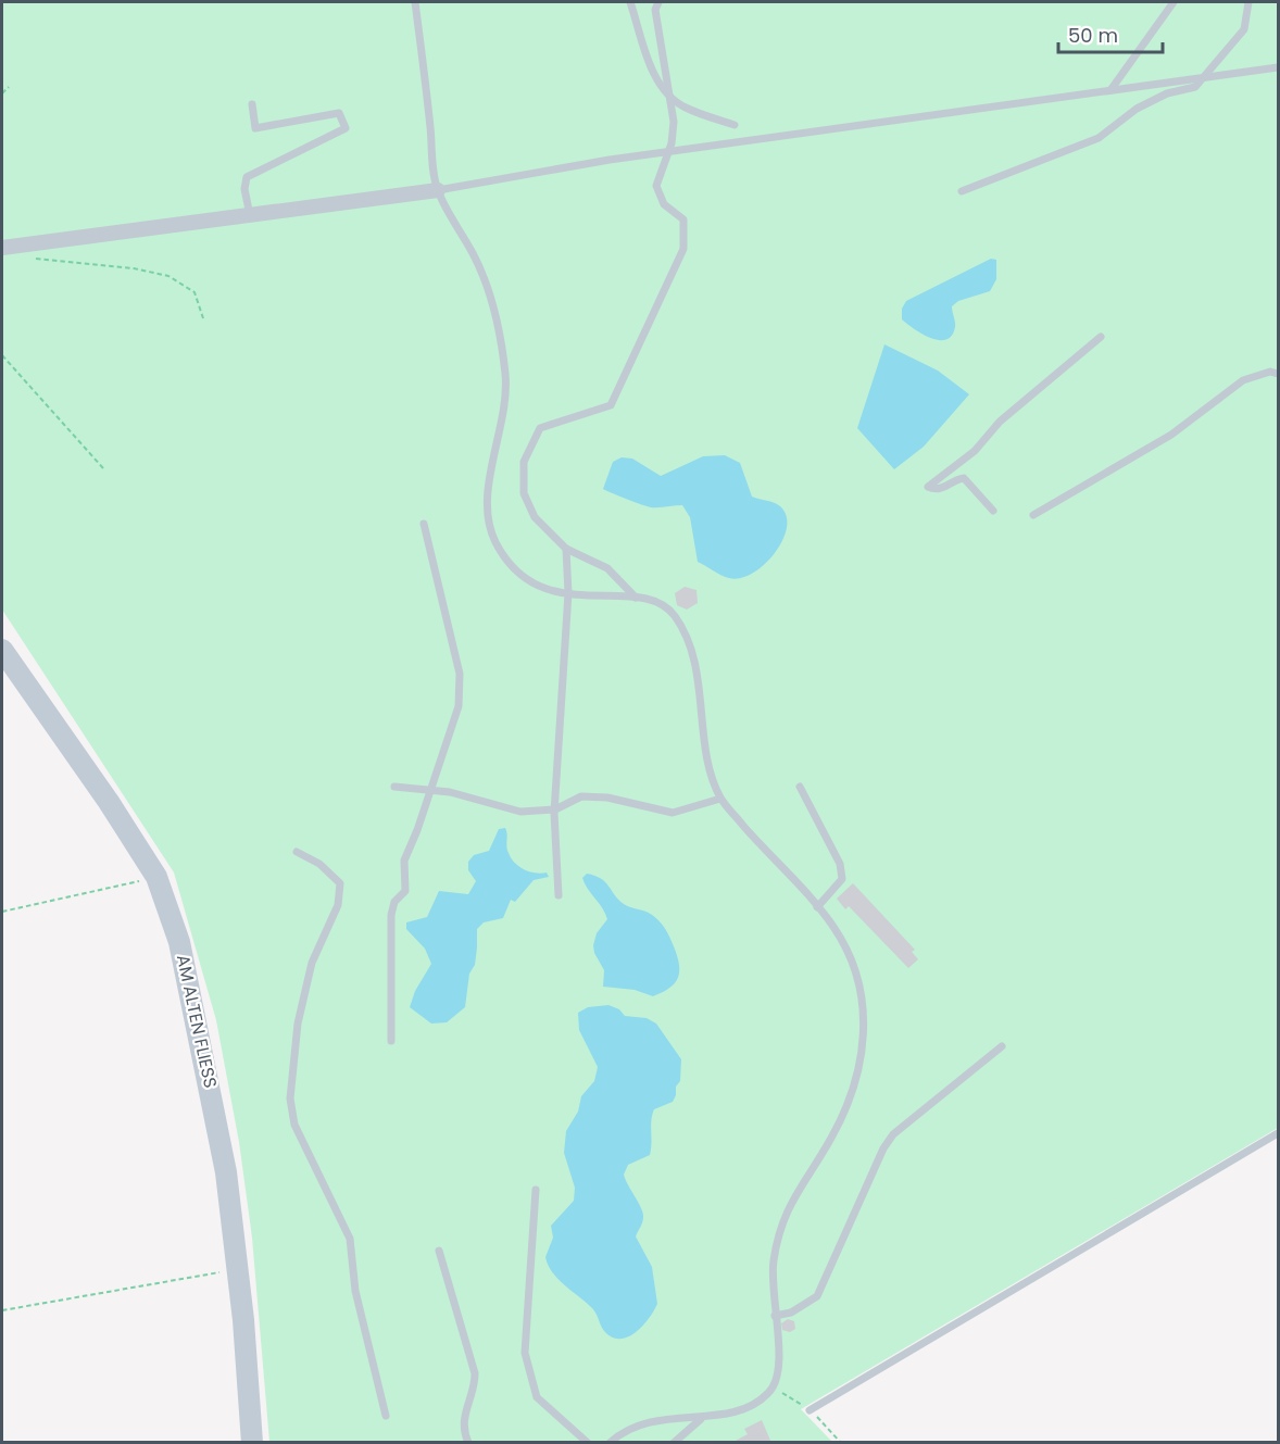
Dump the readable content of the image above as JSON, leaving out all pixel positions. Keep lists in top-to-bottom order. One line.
{"streets":{"main road":["AM ALTEN FLIESS"]},"scale_bar":"50 m"}
